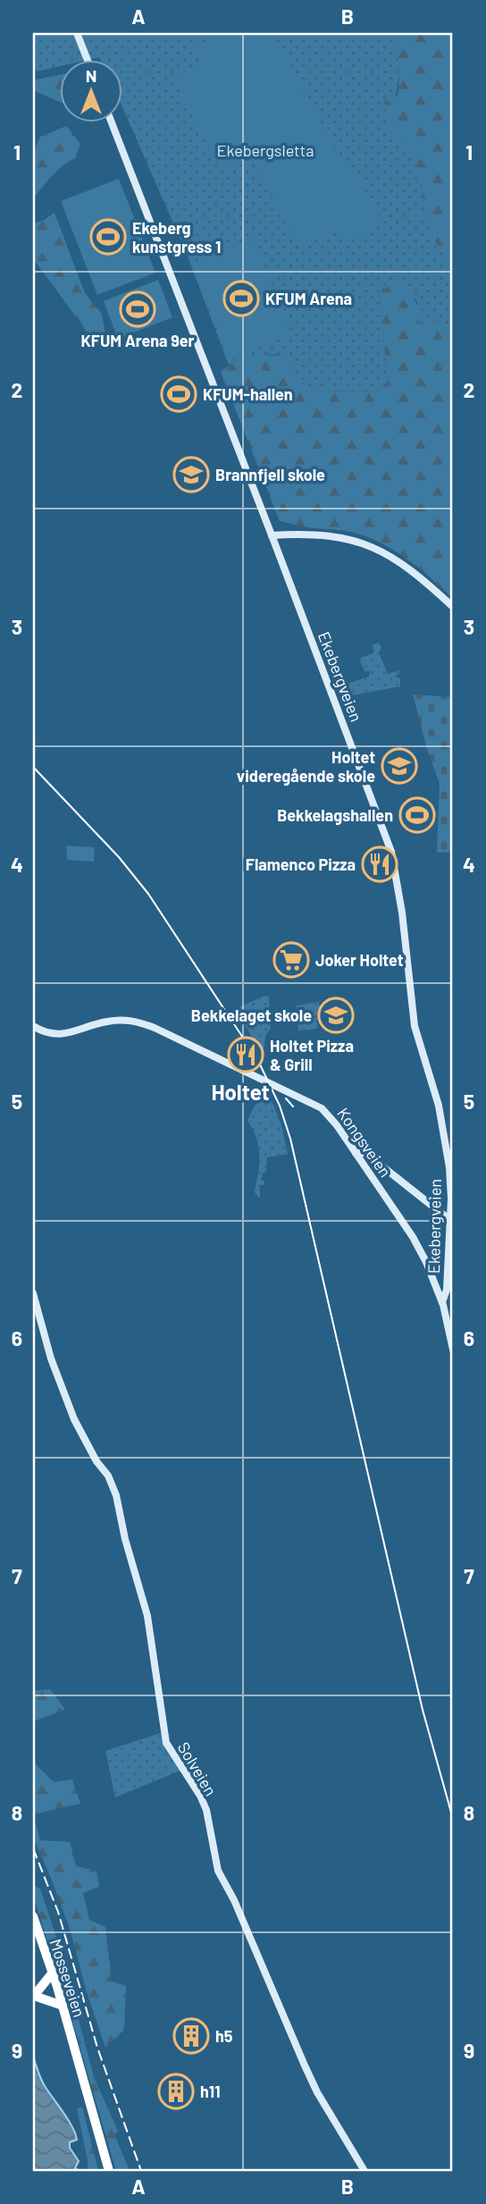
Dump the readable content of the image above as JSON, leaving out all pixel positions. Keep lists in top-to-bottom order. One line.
{"streets":{"highway":["Mosseveien"],"street":["Ekebergveien","Kongsveien","Solveien"]},"crossings":[["Ekebergveien","Kongsveien"]],"districts":["Holtet"],"parks":["Ekebergsletta"],"places":{"sports":["Ekeberg kunstgress 1","KFUM Arena","KFUM Arena 9er","KFUM-hallen","Bekkelagshallen"],"school or university":["Brannfjell skole","Holtet videregående skole","Bekkelaget skole"],"restaurant":["Flamenco Pizza","Holtet Pizza & Grill"],"supermarket":["Joker Holtet"],"building":["h5","h11"]},"north":"top","grid":{"columns":["A","B"],"rows":["1","2","3","4","5","6","7","8","9"]}}
